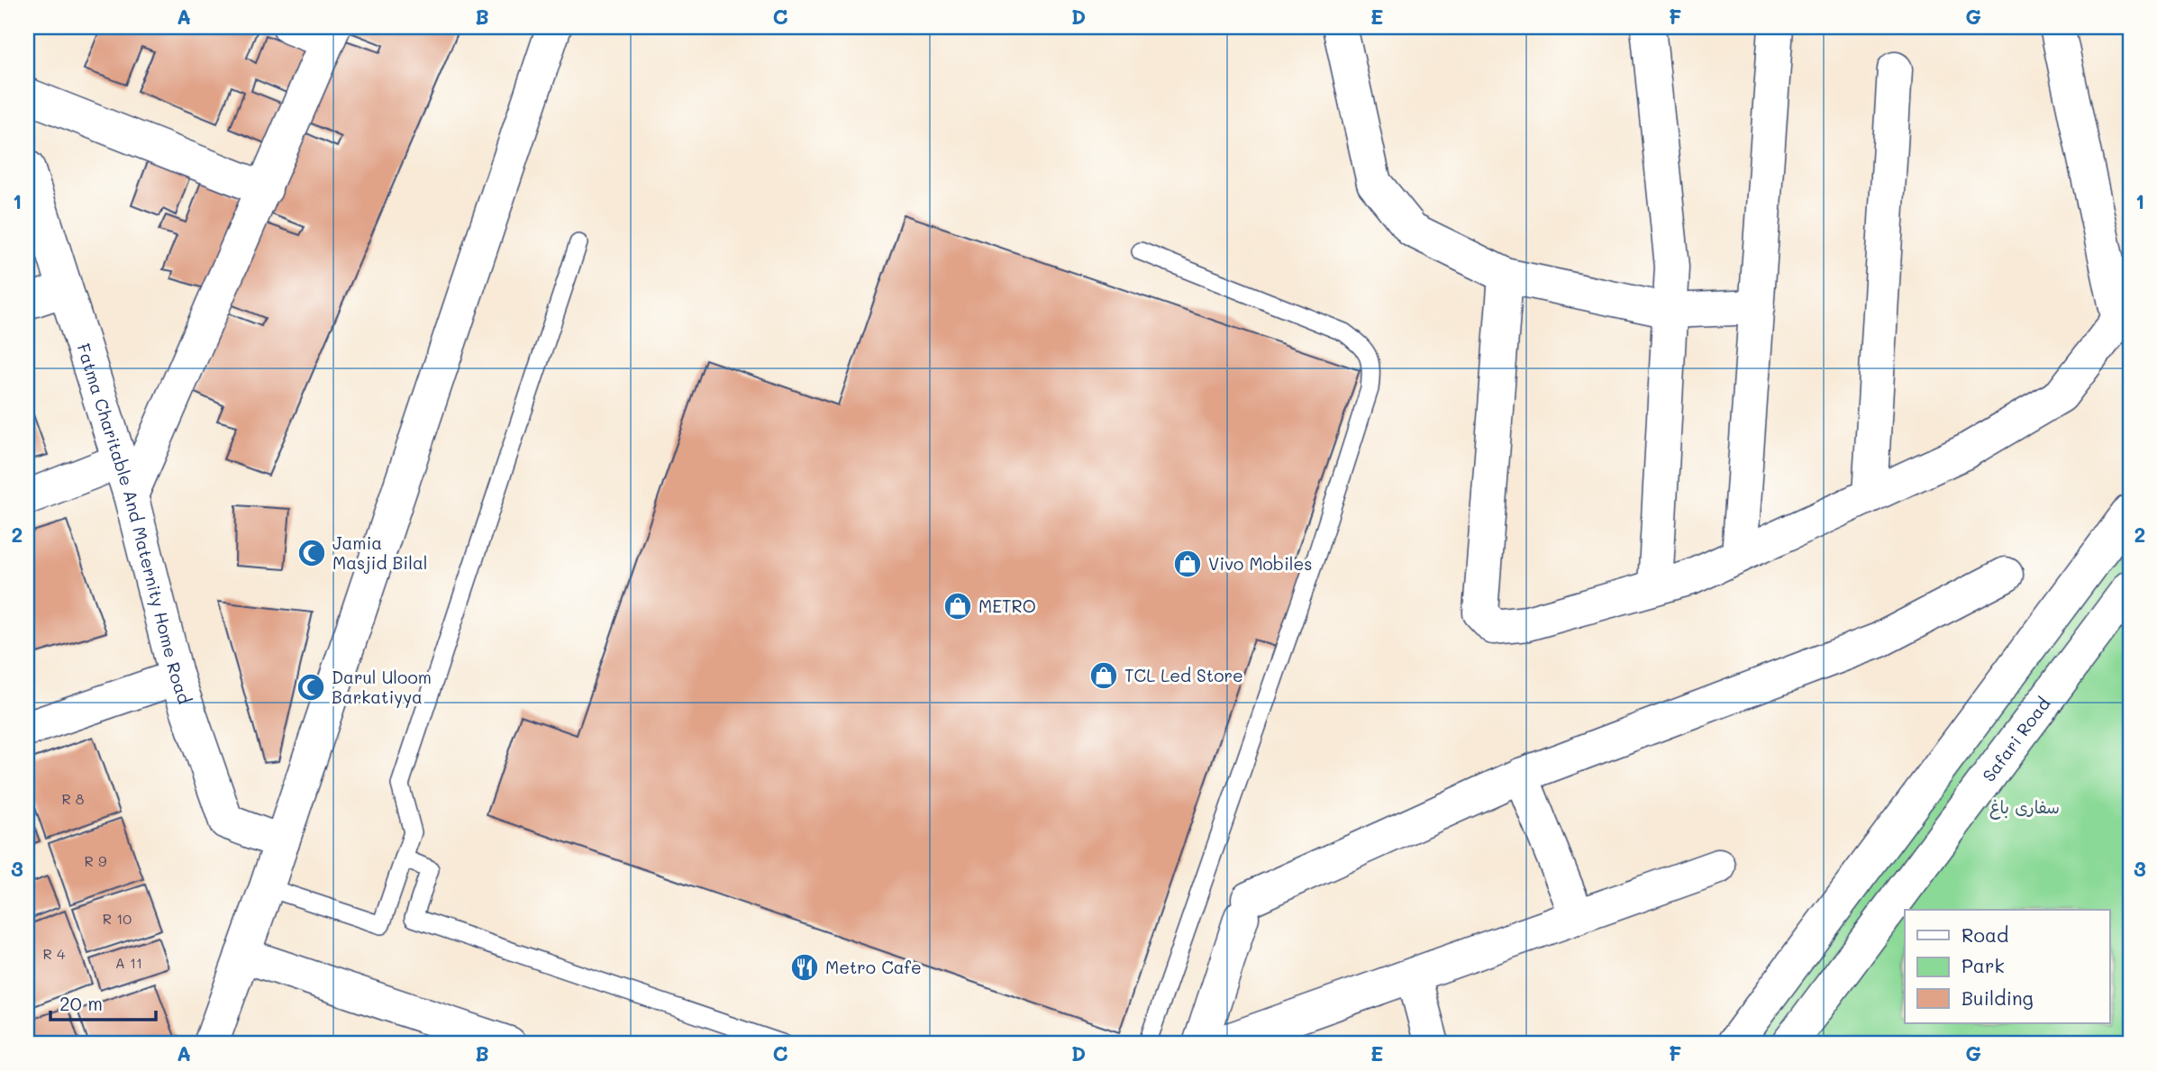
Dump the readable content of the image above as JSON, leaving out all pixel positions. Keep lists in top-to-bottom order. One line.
{"streets":{"street":["Fatma Charitable And Maternity Home Road","Safari Road"]},"parks":["سفاری باغ"],"places":{"mosque":["Jamia Masjid Bilal","Darul Uloom Barkatiyya"],"shop":["Vivo Mobiles","METRO","TCL Led Store"],"restaurant":["Metro Cafe"]},"house_numbers":["R 8","R 9","R 10","R 4","A 11"],"legend":["Road","Park","Building"],"scale_bar":"20 m","grid":{"columns":["A","B","C","D","E","F","G"],"rows":["1","2","3"]}}
